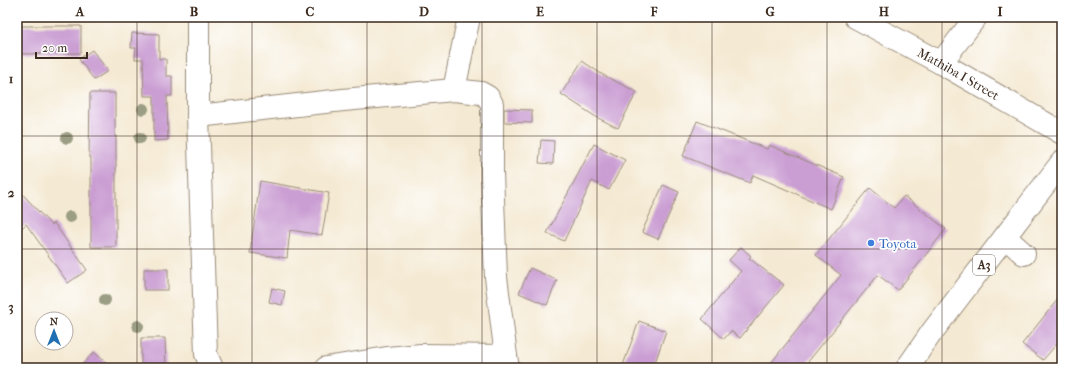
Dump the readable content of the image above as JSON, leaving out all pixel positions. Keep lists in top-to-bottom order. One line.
{"streets":{"main road":["Mathiba I Street","A3"]},"places":["Toyota"],"scale_bar":"20 m","north":"top","grid":{"columns":["A","B","C","D","E","F","G","H","I"],"rows":["1","2","3"]}}
